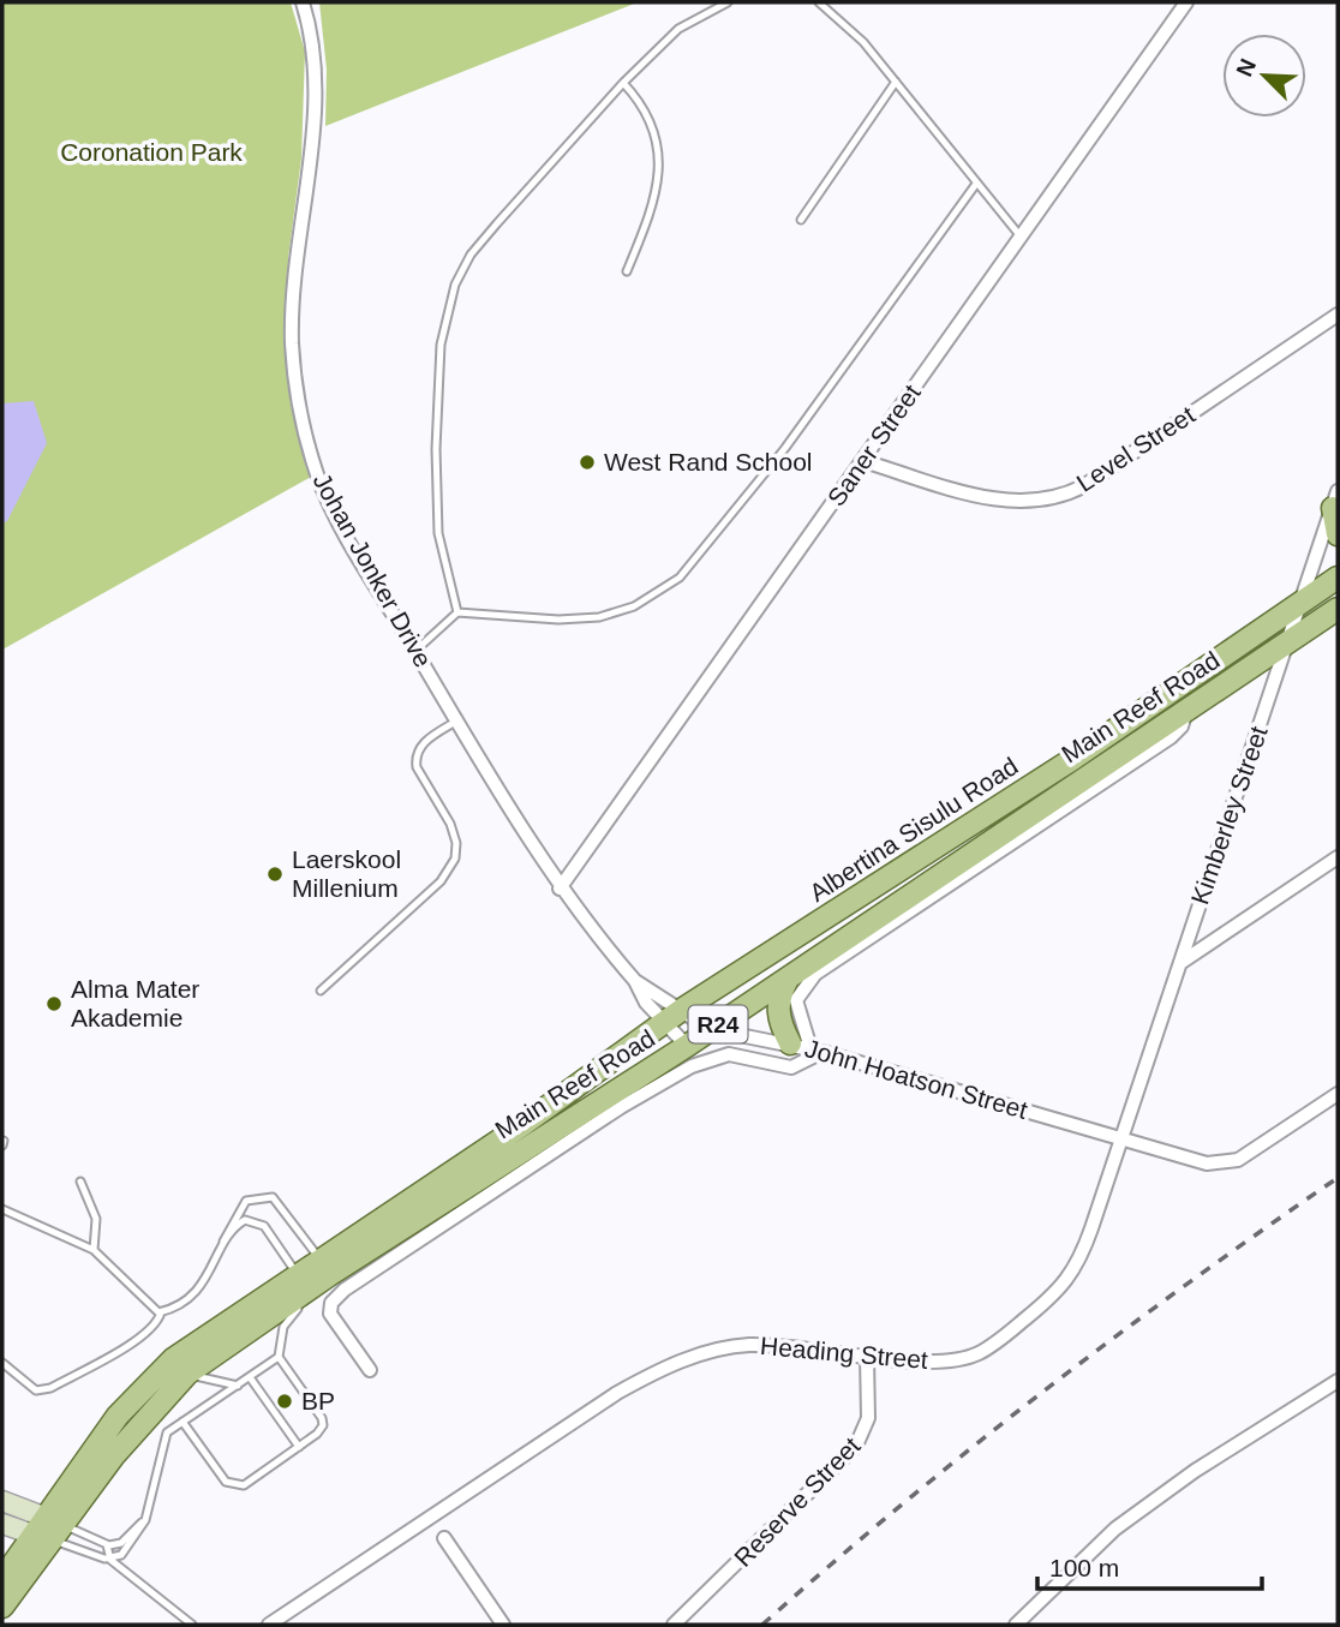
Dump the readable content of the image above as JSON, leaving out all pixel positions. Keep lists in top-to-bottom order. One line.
{"streets":{"main road":["Main Reef Road","Albertina Sisulu Road","R24"],"street":["Saner Street","Level Street","Johan Jonker Drive","Kimberley Street","John Hoatson Street","Heading Street","Reserve Street"]},"crossings":[["Saner Street","Level Street"],["Saner Street","Johan Jonker Drive"],["Johan Jonker Drive","Main Reef Road"],["Johan Jonker Drive","Albertina Sisulu Road"],["Johan Jonker Drive","John Hoatson Street"],["Main Reef Road","Kimberley Street"],["Main Reef Road","Albertina Sisulu Road"],["Main Reef Road","R24"],["Main Reef Road","John Hoatson Street"],["Kimberley Street","Albertina Sisulu Road"],["Kimberley Street","John Hoatson Street"],["Kimberley Street","Heading Street"],["John Hoatson Street","Heading Street"],["Heading Street","Reserve Street"]],"parks":["Coronation Park"],"places":["West Rand School","Laerskool Millenium","Alma Mater Akademie","BP"],"scale_bar":"100 m","north":"top left"}
